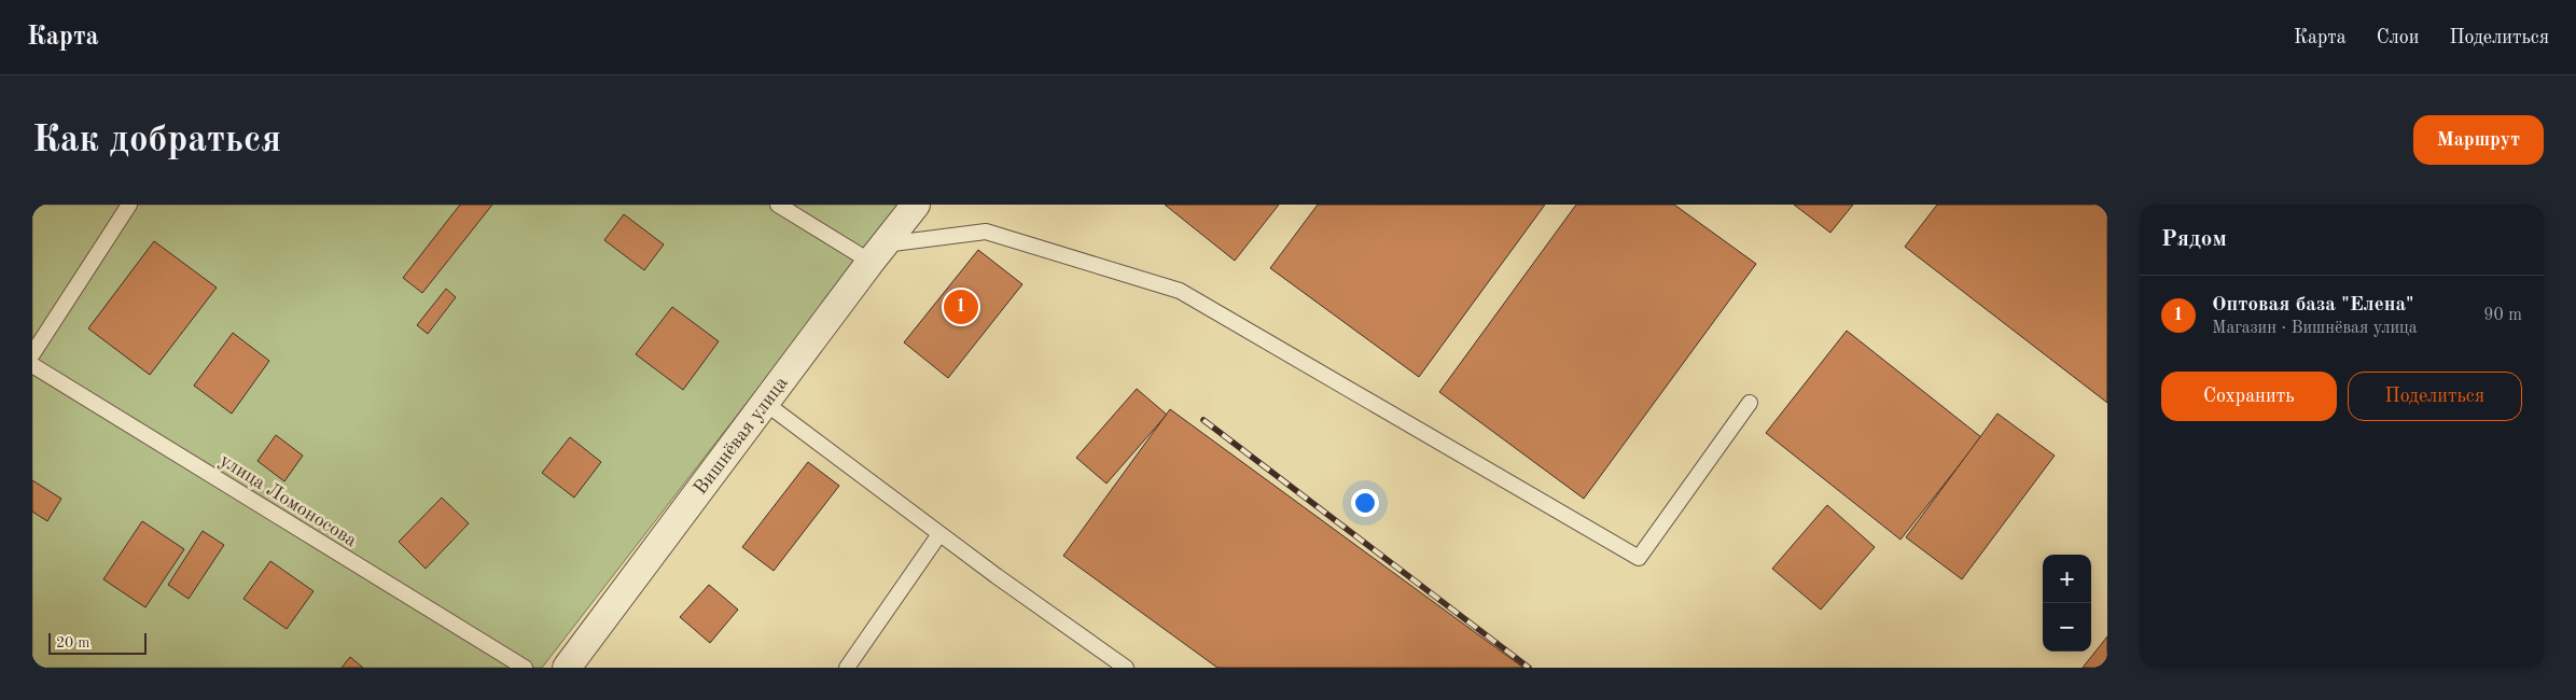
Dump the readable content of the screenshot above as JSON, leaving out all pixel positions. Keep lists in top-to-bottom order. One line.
{"streets":{"street":["Вишнёвая улица"],"lane":["улица Ломоносова"]},"scale_bar":"20 m","page":{"header":"Карта","nav":["Карта","Слои","Поделиться"],"buttons":["Маршрут",["Сохранить","Поделиться"]],"title":"Как добраться","heading":"Рядом","list":[{"mark":"1","name":"Оптовая база \"Елена\"","note":"Магазин · Вишнёвая улица","value":"90 m"}],"pins":"1","map_buttons":["+","−"],"scale":"20 m"}}
